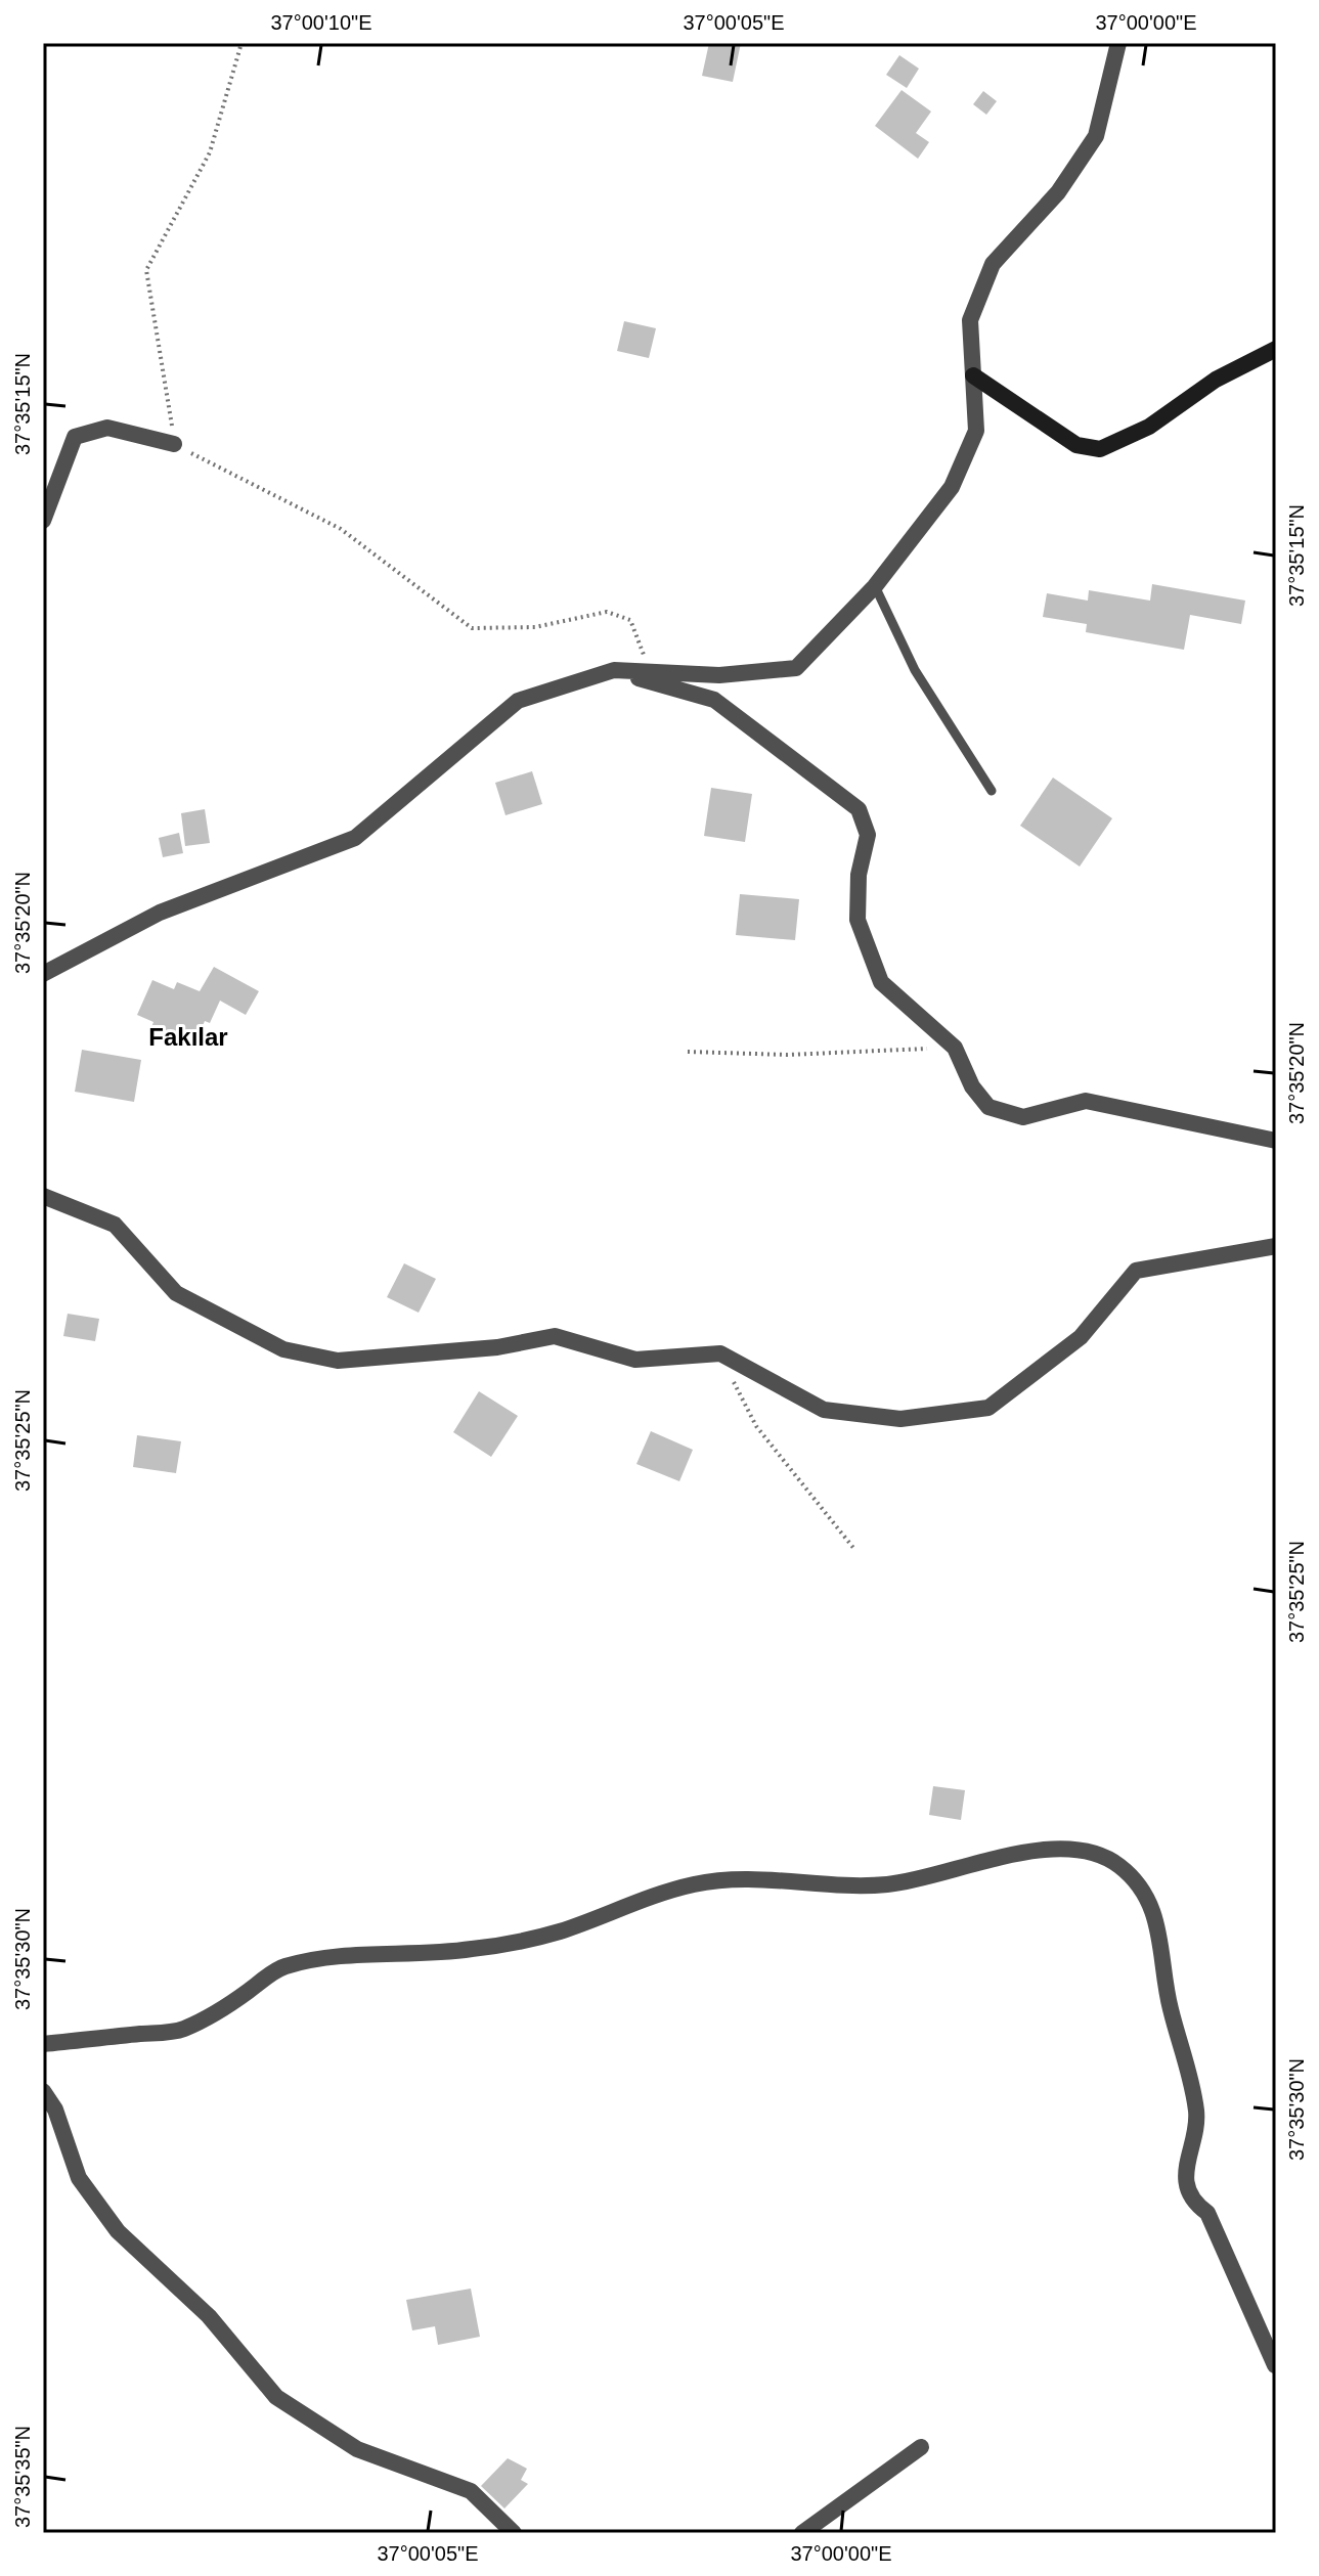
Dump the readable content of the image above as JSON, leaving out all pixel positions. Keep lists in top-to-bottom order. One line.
{"districts":["Fakılar"],"coordinates":["37°00'10\"E","37°00'05\"E","37°00'00\"E","37°35'15\"N","37°35'20\"N","37°35'25\"N","37°35'30\"N","37°35'35\"N"]}
